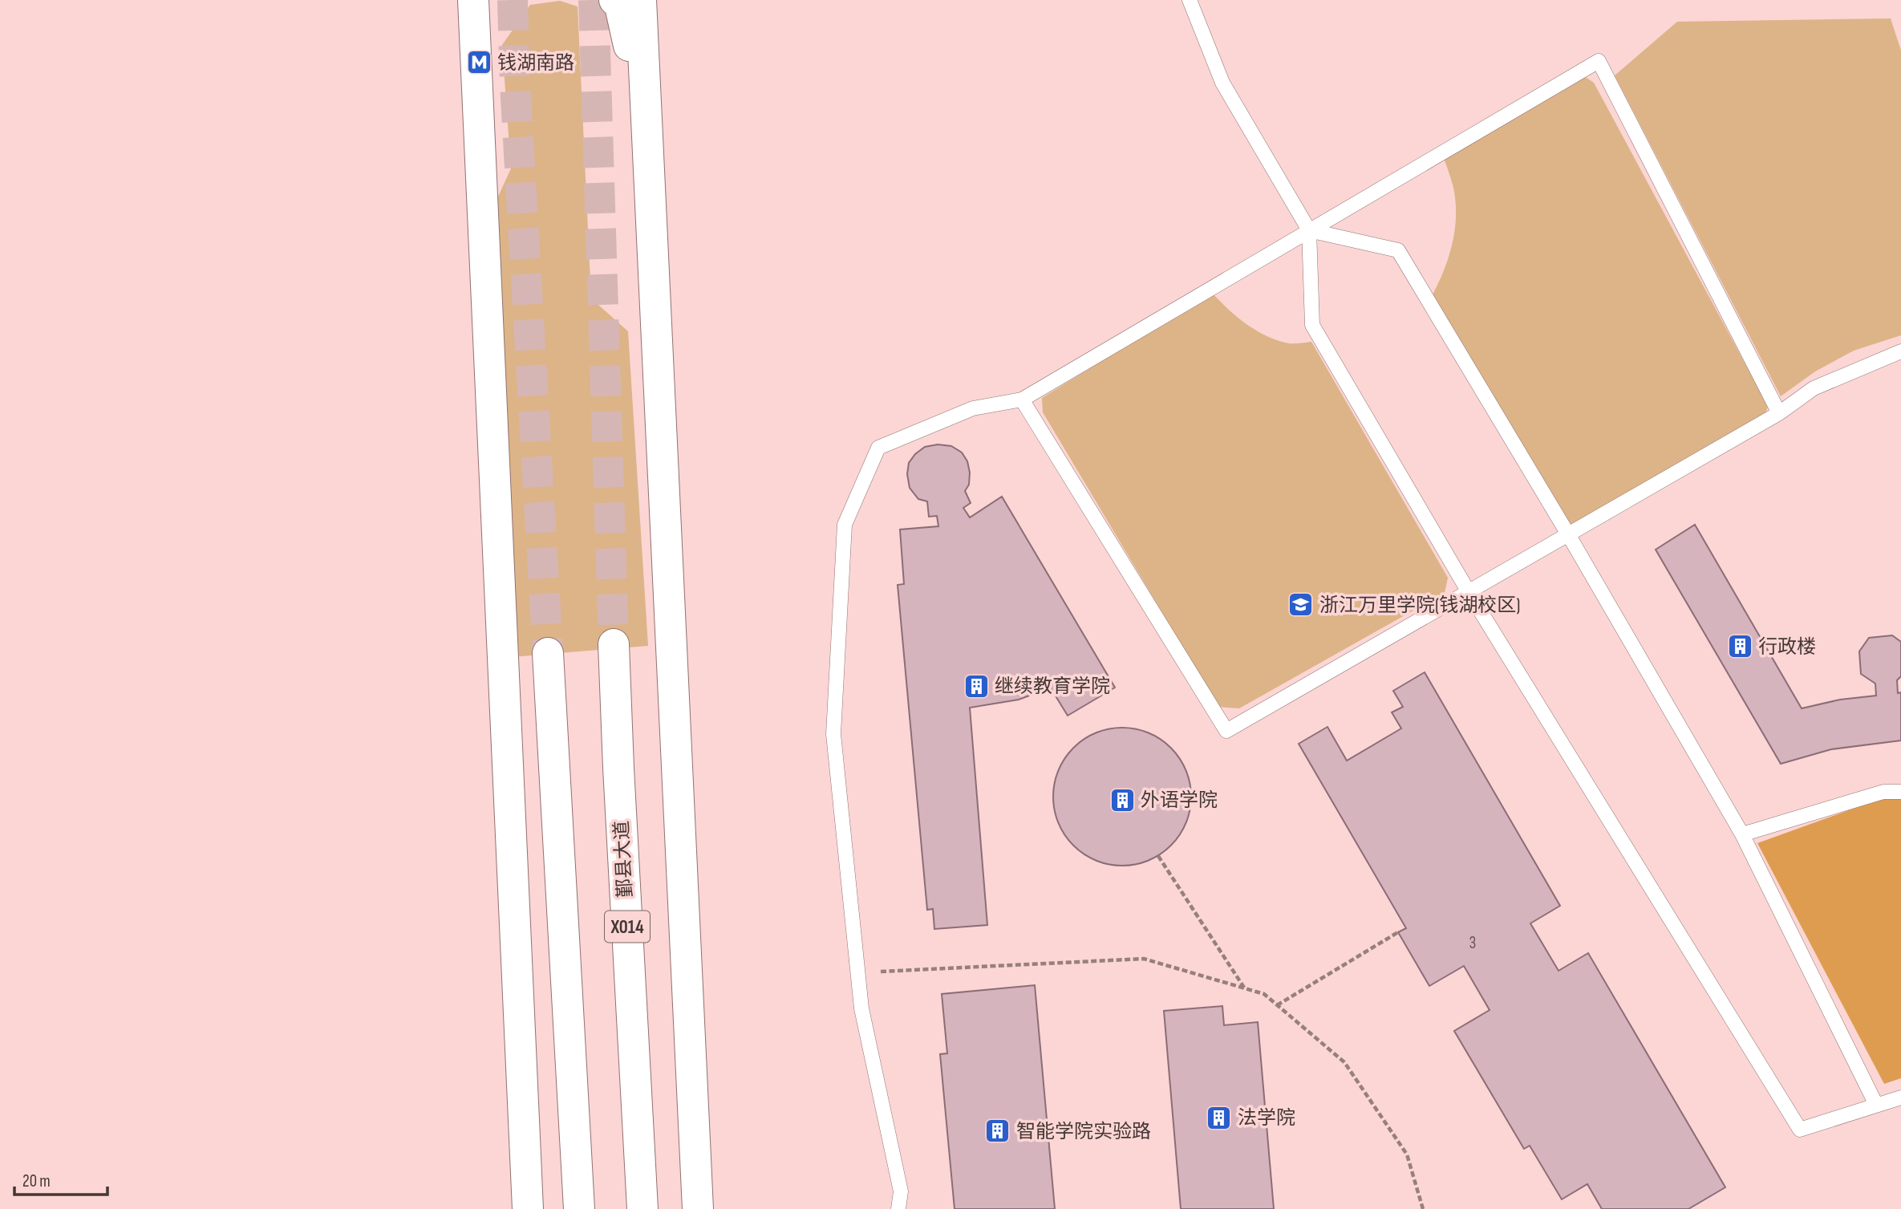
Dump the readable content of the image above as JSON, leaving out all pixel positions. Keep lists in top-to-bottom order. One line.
{"streets":{"main road":["鄞县大道","X014"]},"places":{"metro station":["钱湖南路"],"school or university":["浙江万里学院(钱湖校区)"],"building":["行政楼","继续教育学院","外语学院","法学院","智能学院实验路"]},"house_numbers":["3"],"scale_bar":"20 m"}
